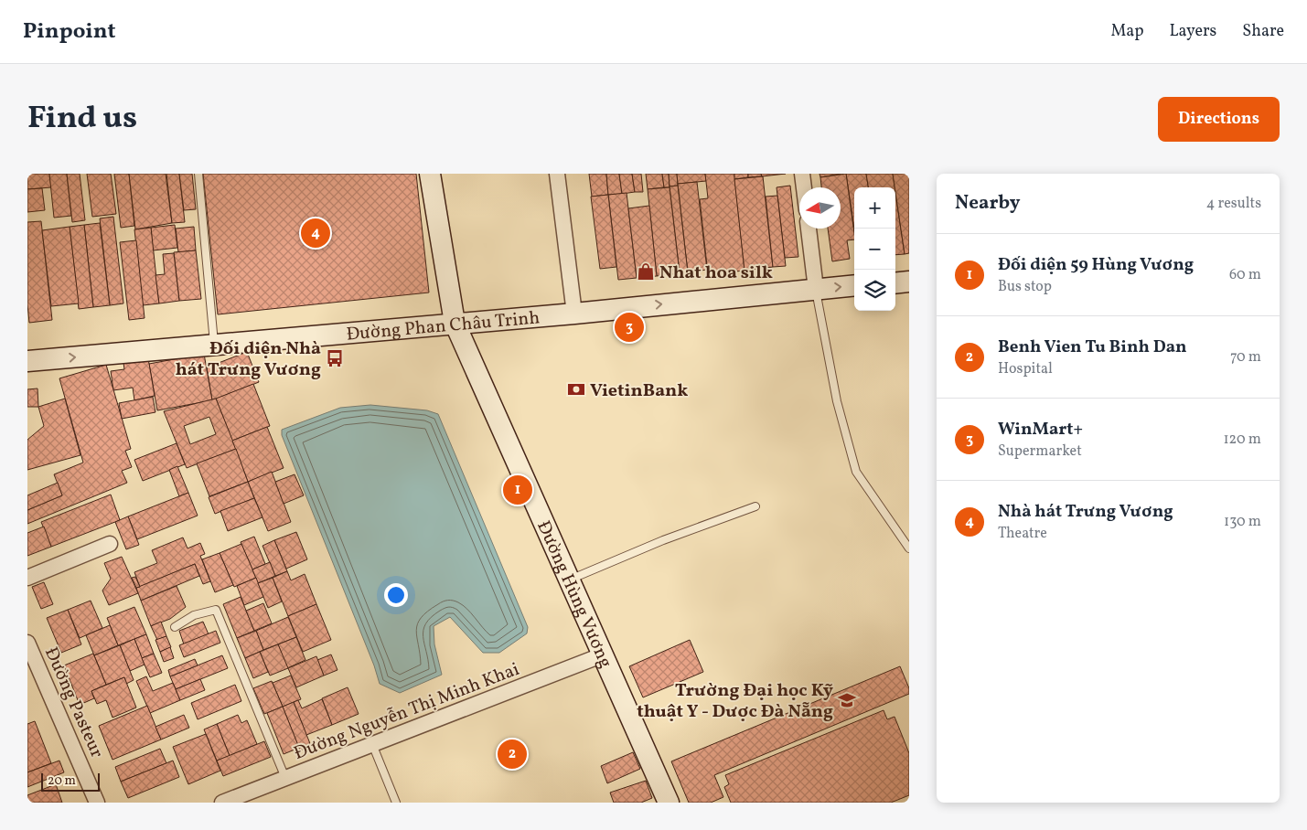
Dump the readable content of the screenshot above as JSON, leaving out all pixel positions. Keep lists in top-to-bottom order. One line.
{"streets":{"street":["Đường Phan Châu Trinh","Đường Hùng Vương","Đường Pasteur","Đường Nguyễn Thị Minh Khai"]},"crossings":[["Đường Phan Châu Trinh","Đường Hùng Vương"],["Đường Hùng Vương","Đường Nguyễn Thị Minh Khai"]],"one_way":["Đường Phan Châu Trinh"],"places":{"shop":["Nhat hoa silk"],"bus stop":["Đối diện Nhà hát Trưng Vương"],"bank":["VietinBank"],"school or university":["Trường Đại học Kỹ thuật Y - Dược Đà Nẵng"]},"scale_bar":"20 m","north":"left","page":{"header":"Pinpoint","nav":["Map","Layers","Share"],"title":"Find us","buttons":"Directions","heading":["Nearby","4 results"],"map_buttons":["+","−"],"pins":["4","3","1","2"],"list":[{"mark":"1","name":"Đối diện 59 Hùng Vương","note":"Bus stop","value":"60 m"},{"mark":"2","name":"Benh Vien Tu Binh Dan","note":"Hospital","value":"70 m"},{"mark":"3","name":"WinMart+","note":"Supermarket","value":"120 m"},{"mark":"4","name":"Nhà hát Trưng Vương","note":"Theatre","value":"130 m"}],"scale":"20 m"}}
